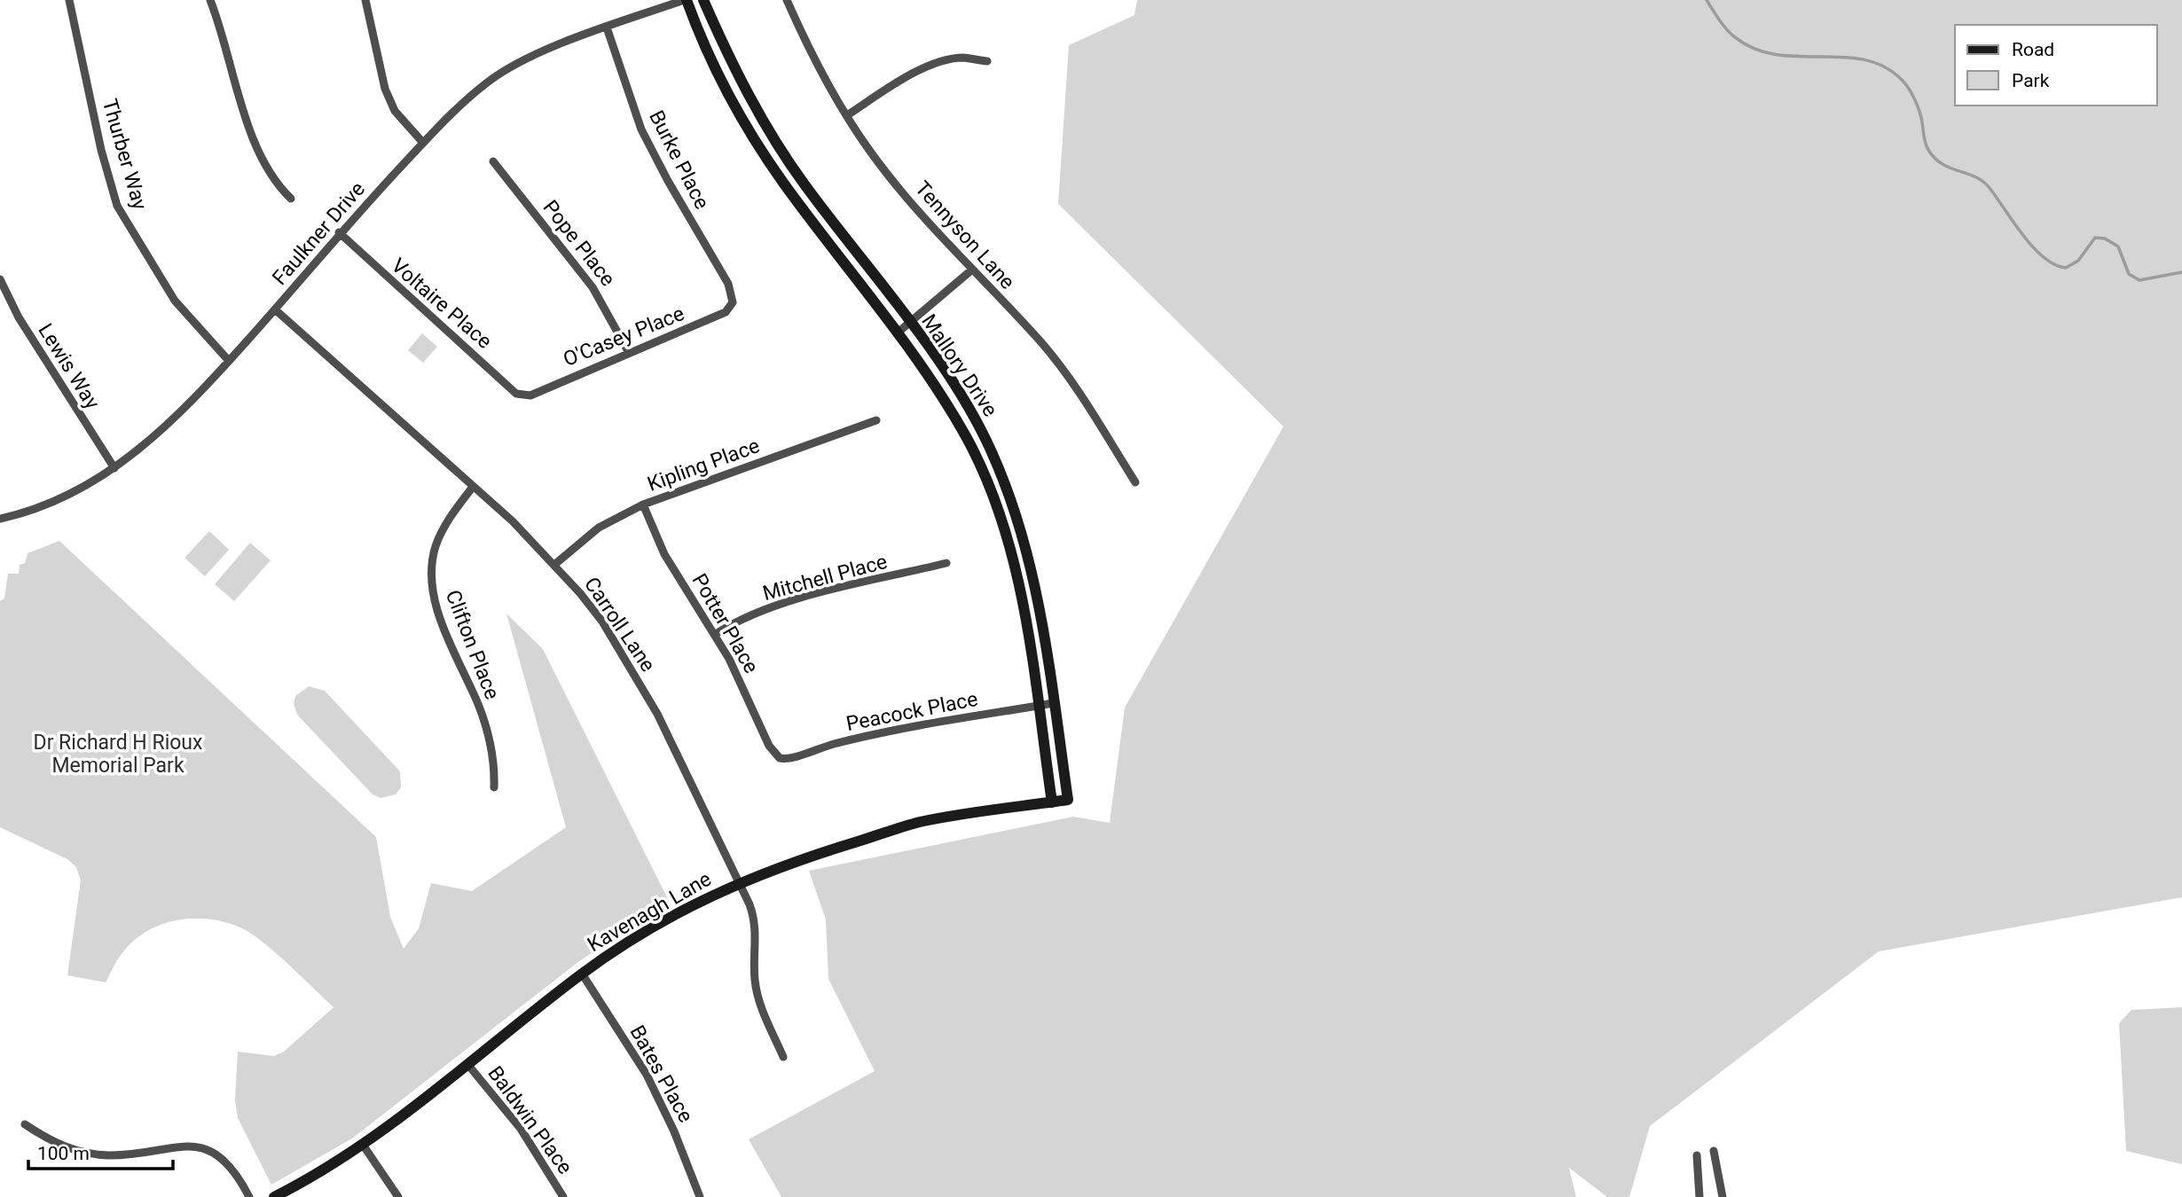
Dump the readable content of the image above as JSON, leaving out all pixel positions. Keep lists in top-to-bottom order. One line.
{"streets":{"main road":["Mallory Drive","Kavenagh Lane"],"street":["Thurber Way","Burke Place","Faulkner Drive","Tennyson Lane","Pope Place","Voltaire Place","O'Casey Place","Lewis Way","Kipling Place","Mitchell Place","Potter Place","Carroll Lane","Clifton Place","Peacock Place","Bates Place","Baldwin Place"]},"crossings":[["Thurber Way","Faulkner Drive"],["Burke Place","Faulkner Drive"],["Burke Place","O'Casey Place"],["Faulkner Drive","Voltaire Place"],["Faulkner Drive","Lewis Way"],["Faulkner Drive","Carroll Lane"],["Pope Place","O'Casey Place"],["Voltaire Place","O'Casey Place"],["Mallory Drive","Peacock Place"],["Mallory Drive","Kavenagh Lane"],["Kipling Place","Potter Place"],["Kipling Place","Carroll Lane"],["Mitchell Place","Potter Place"],["Potter Place","Peacock Place"],["Carroll Lane","Clifton Place"],["Carroll Lane","Kavenagh Lane"],["Kavenagh Lane","Bates Place"],["Kavenagh Lane","Baldwin Place"]],"parks":["Dr Richard H Rioux Memorial Park"],"legend":["Road","Park"],"scale_bar":"100 m"}
